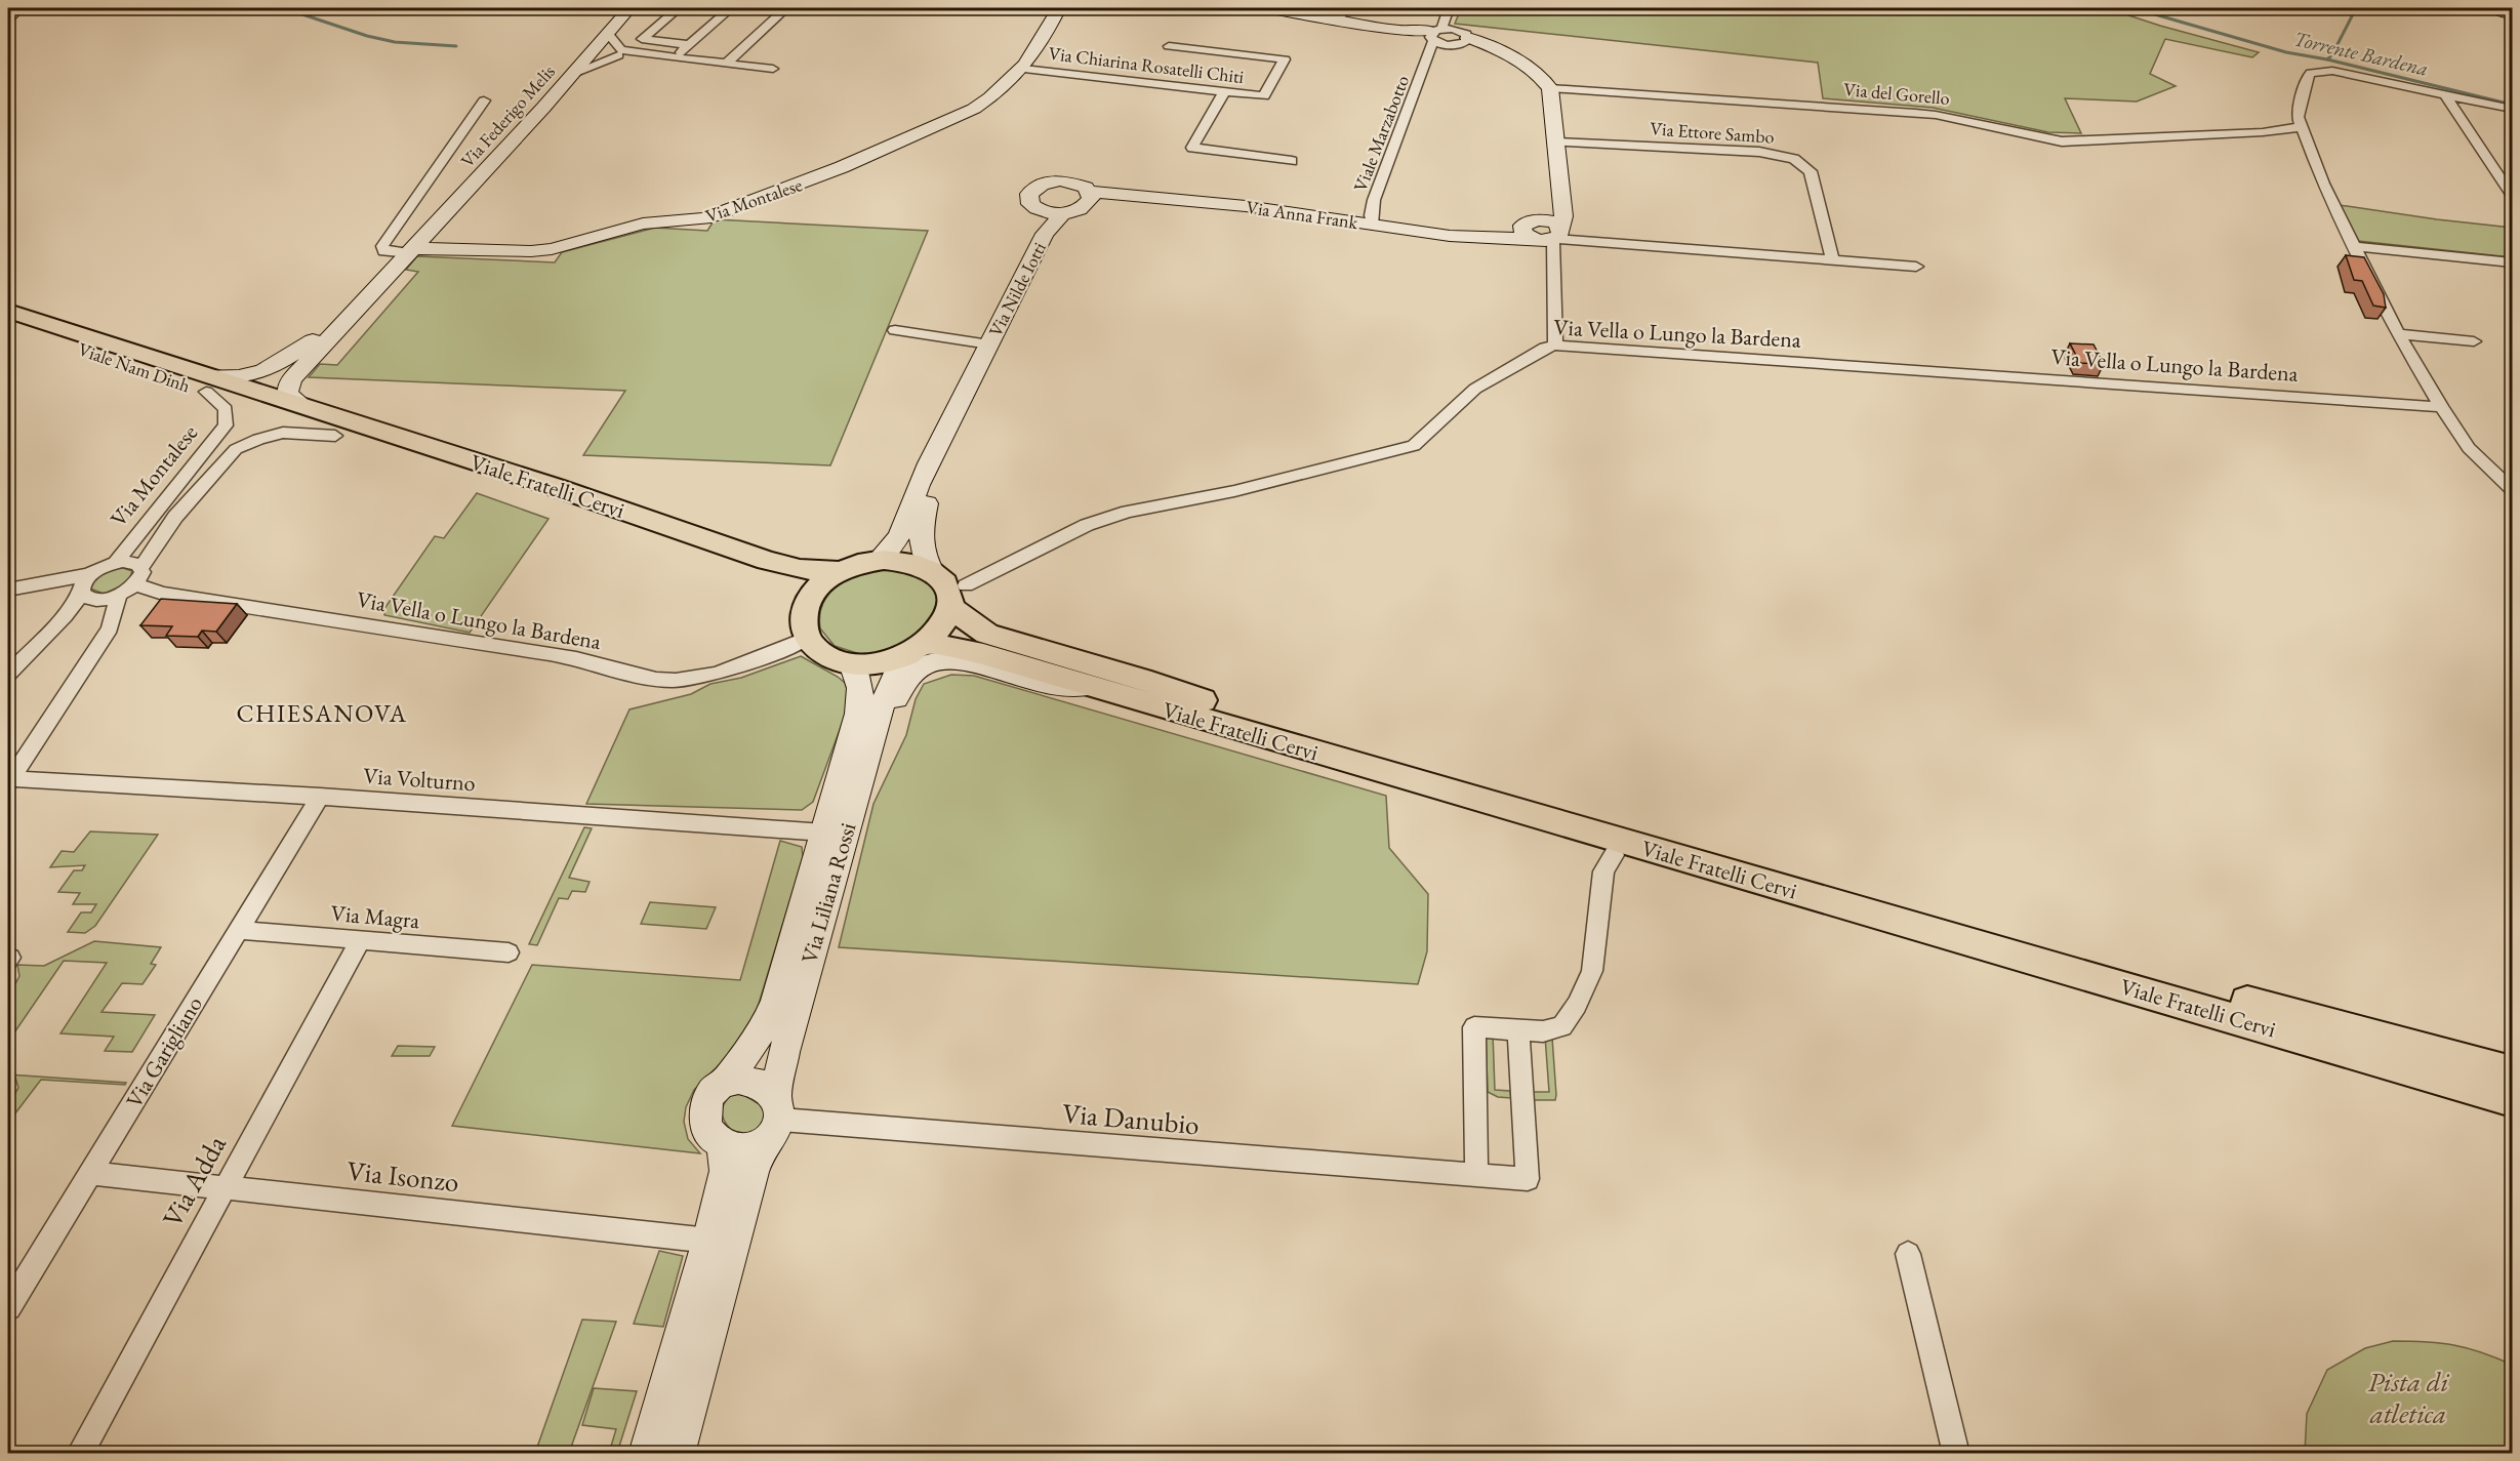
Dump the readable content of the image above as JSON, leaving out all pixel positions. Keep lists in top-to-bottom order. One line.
{"streets":{"main road":["Viale Nam Dinh","Viale Fratelli Cervi"],"street":["Via Chiarina Rosatelli Chiti","Via del Gorello","Via Federigo Melis","Via Ettore Sambo","Viale Marzabotto","Via Montalese","Via Anna Frank","Via Nilde Iotti","Via Vella o Lungo la Bardena","Via Volturno","Via Liliana Rossi","Via Magra","Via Garigliano","Via Danubio","Via Isonzo","Via Adda"]},"crossings":[["Via Chiarina Rosatelli Chiti","Via Montalese"],["Via Federigo Melis","Via Montalese"],["Viale Marzabotto","Via Anna Frank"],["Via Montalese","Via Vella o Lungo la Bardena"],["Via Montalese","Viale Nam Dinh"],["Via Montalese","Viale Fratelli Cervi"],["Via Vella o Lungo la Bardena","Viale Fratelli Cervi"],["Viale Nam Dinh","Viale Fratelli Cervi"],["Via Volturno","Via Liliana Rossi"],["Via Volturno","Via Garigliano"],["Via Liliana Rossi","Via Danubio"],["Via Magra","Via Garigliano"],["Via Magra","Via Adda"],["Via Garigliano","Via Isonzo"],["Via Isonzo","Via Adda"]],"districts":["CHIESANOVA"],"water":["Torrente Bardena"],"parks":["Pista di atletica"]}
